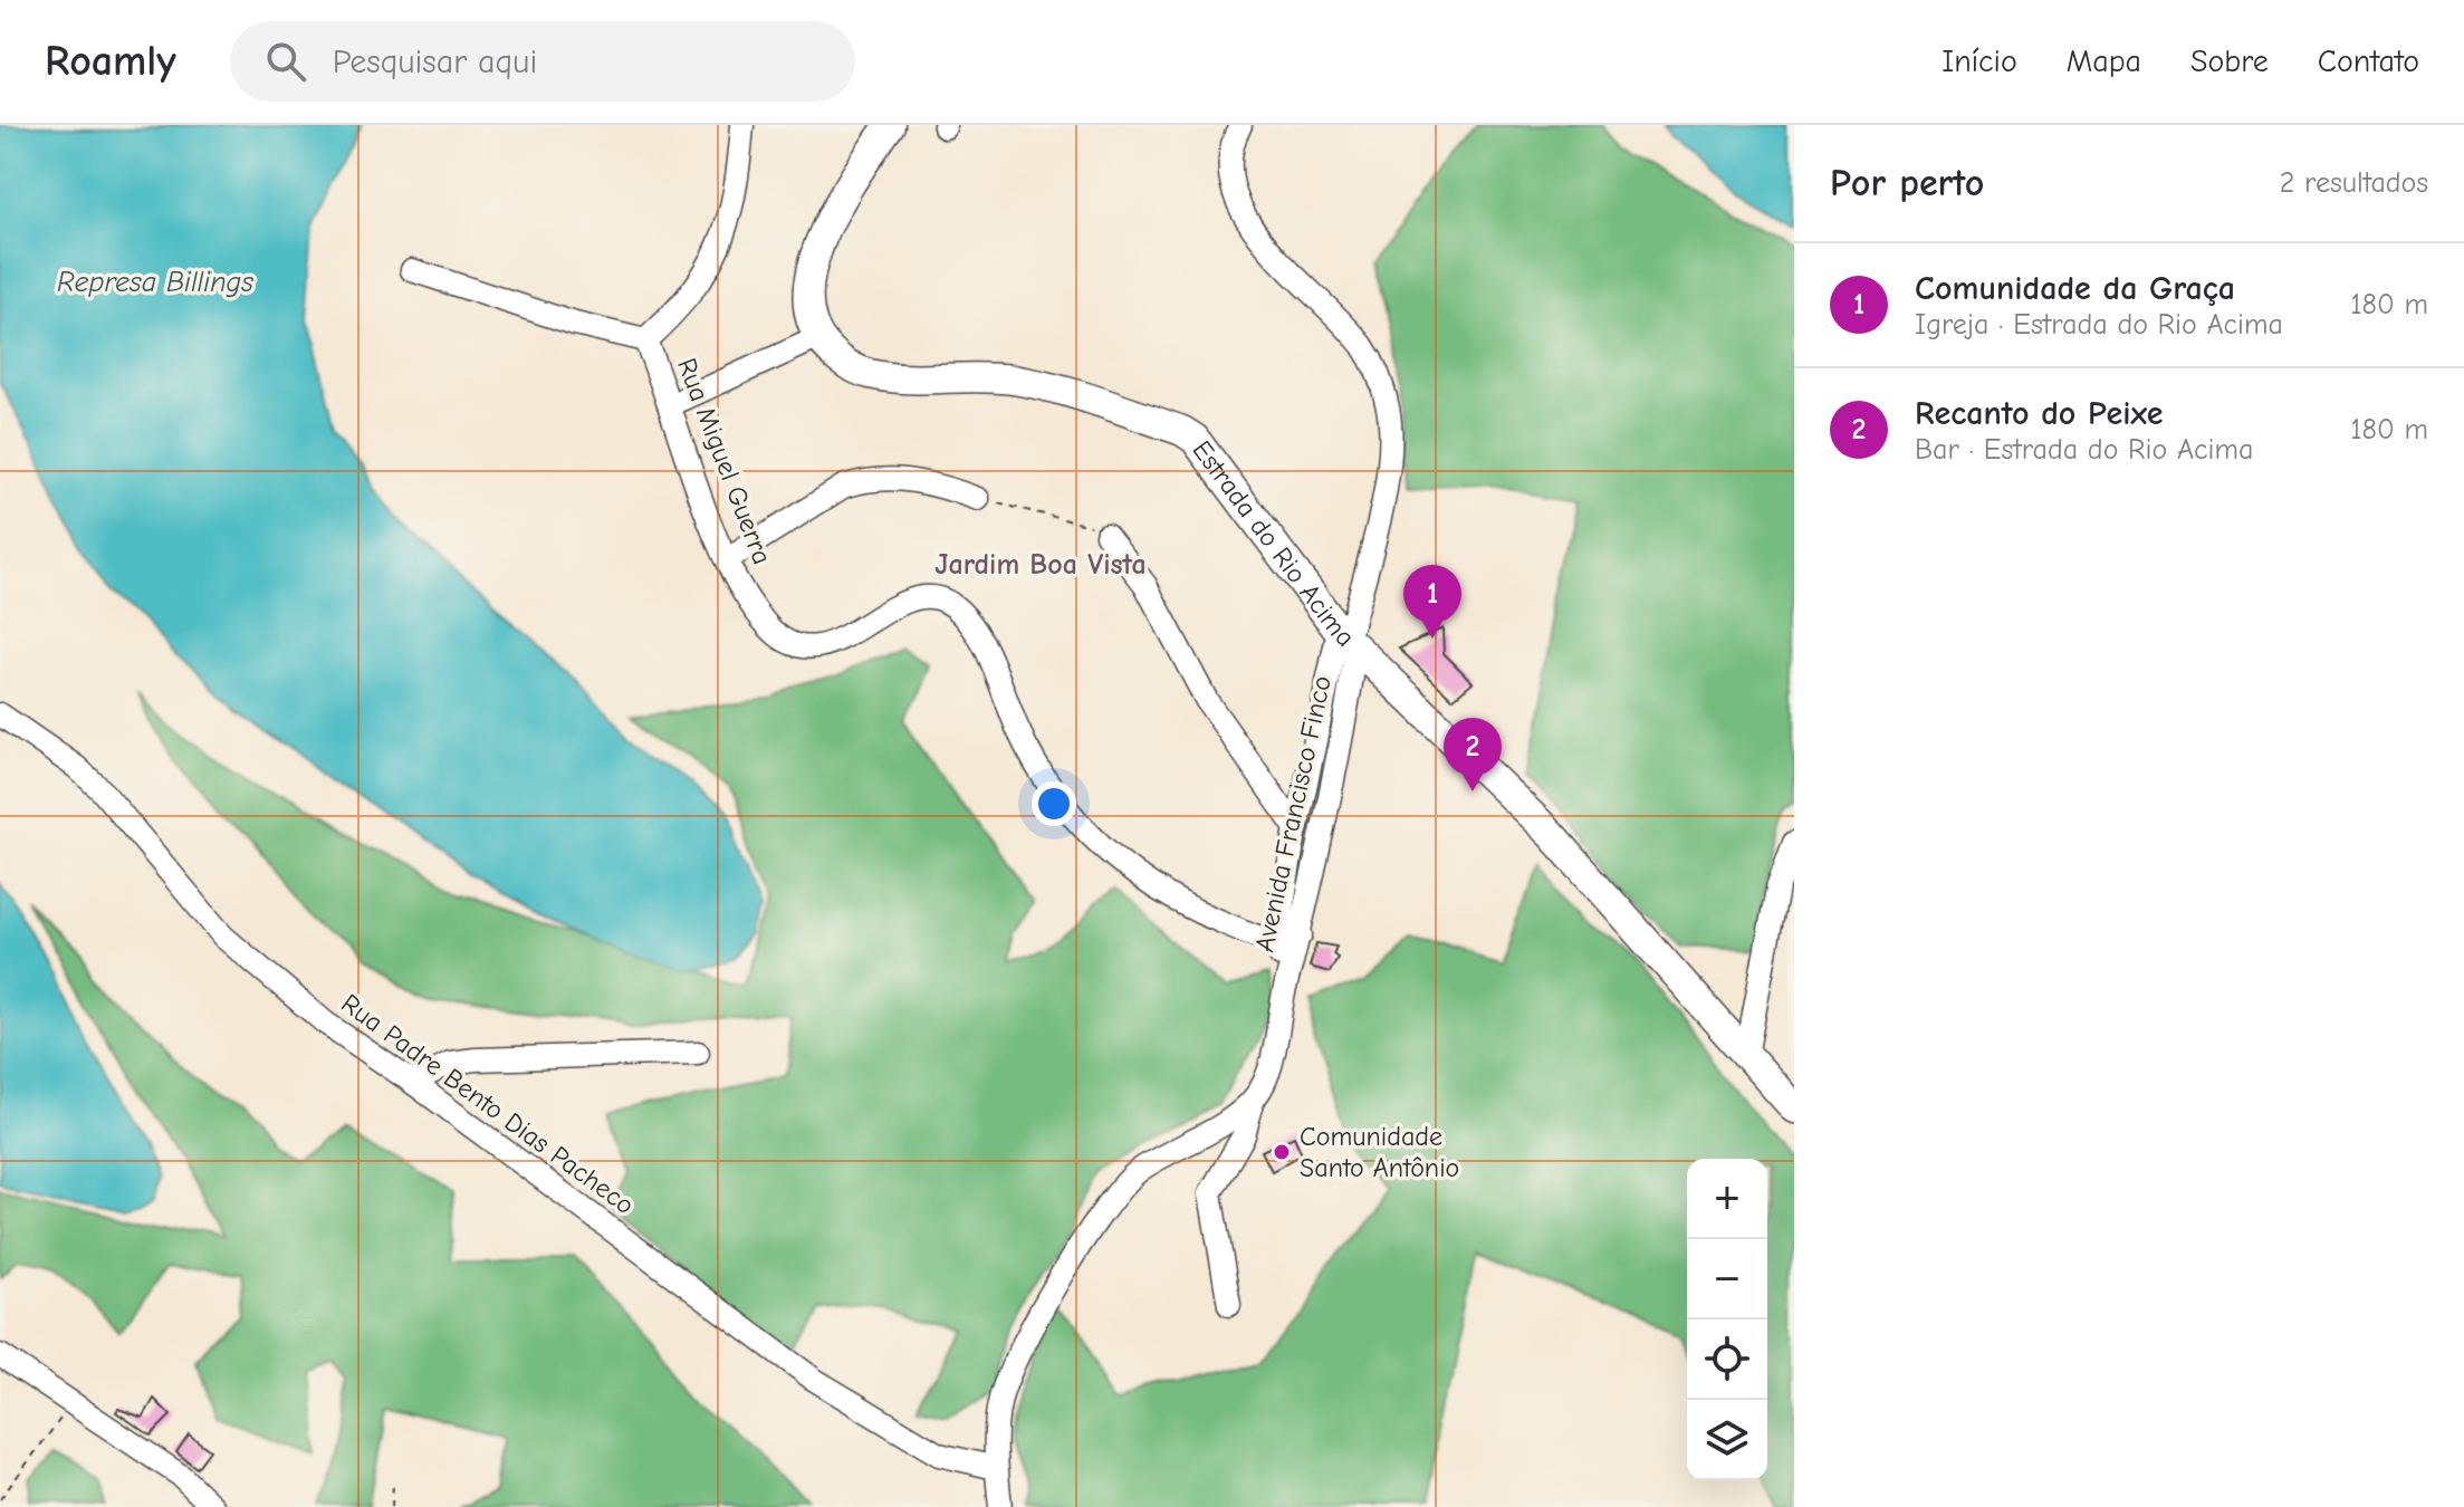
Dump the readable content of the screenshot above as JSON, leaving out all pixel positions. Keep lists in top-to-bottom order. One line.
{"streets":{"main road":["Estrada do Rio Acima"],"street":["Rua Miguel Guerra","Avenida Francisco Finco","Rua Padre Bento Dias Pacheco"]},"crossings":[["Rua Miguel Guerra","Avenida Francisco Finco"],["Estrada do Rio Acima","Avenida Francisco Finco"]],"districts":["Jardim Boa Vista"],"water":["Represa Billings"],"places":["Comunidade Santo Antônio"],"page":{"header":"Roamly","search":"Pesquisar aqui","nav":["Início","Mapa","Sobre","Contato"],"heading":["Por perto","2 resultados"],"list":[{"mark":"1","name":"Comunidade da Graça","note":"Igreja · Estrada do Rio Acima","value":"180 m"},{"mark":"2","name":"Recanto do Peixe","note":"Bar · Estrada do Rio Acima","value":"180 m"}],"pins":["1","2"],"map_buttons":["+","−"]}}
